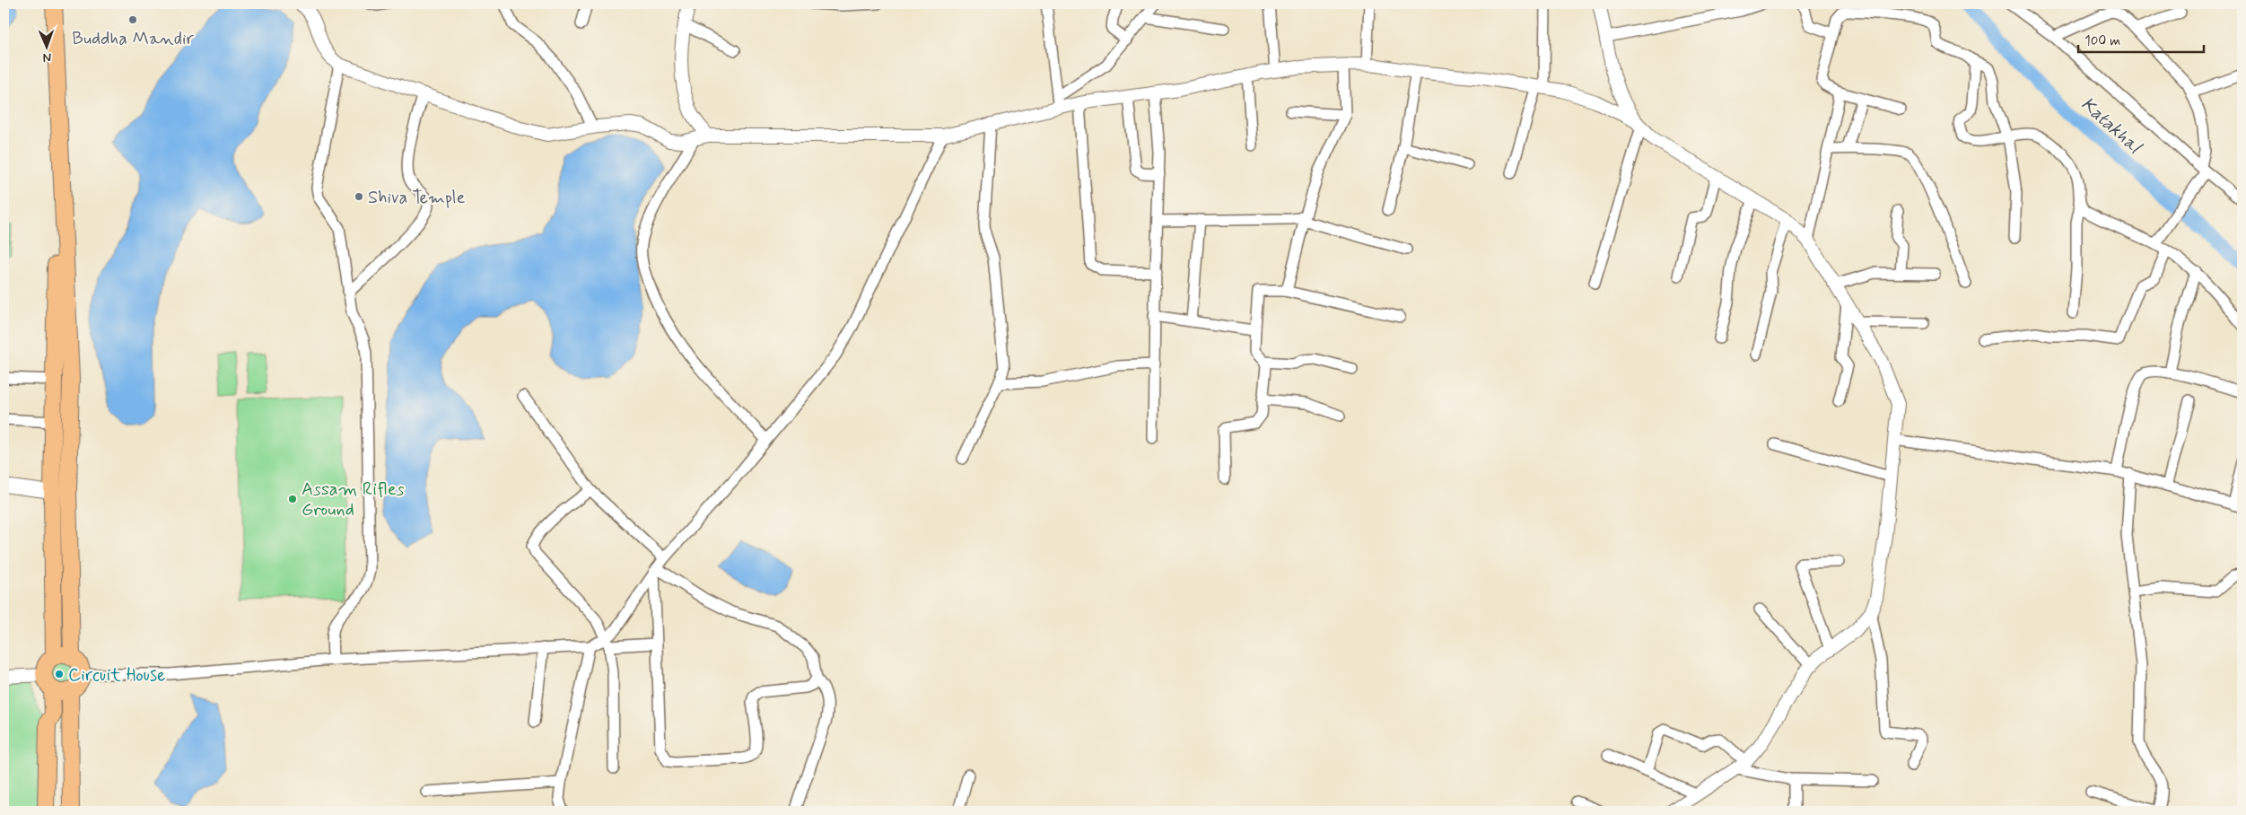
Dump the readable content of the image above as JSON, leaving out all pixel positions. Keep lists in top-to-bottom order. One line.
{"water":["Katakhal"],"places":["Buddha Mandir","Shiva Temple","Assam Rifles Ground","Circuit House"],"scale_bar":"100 m","north":"bottom"}
